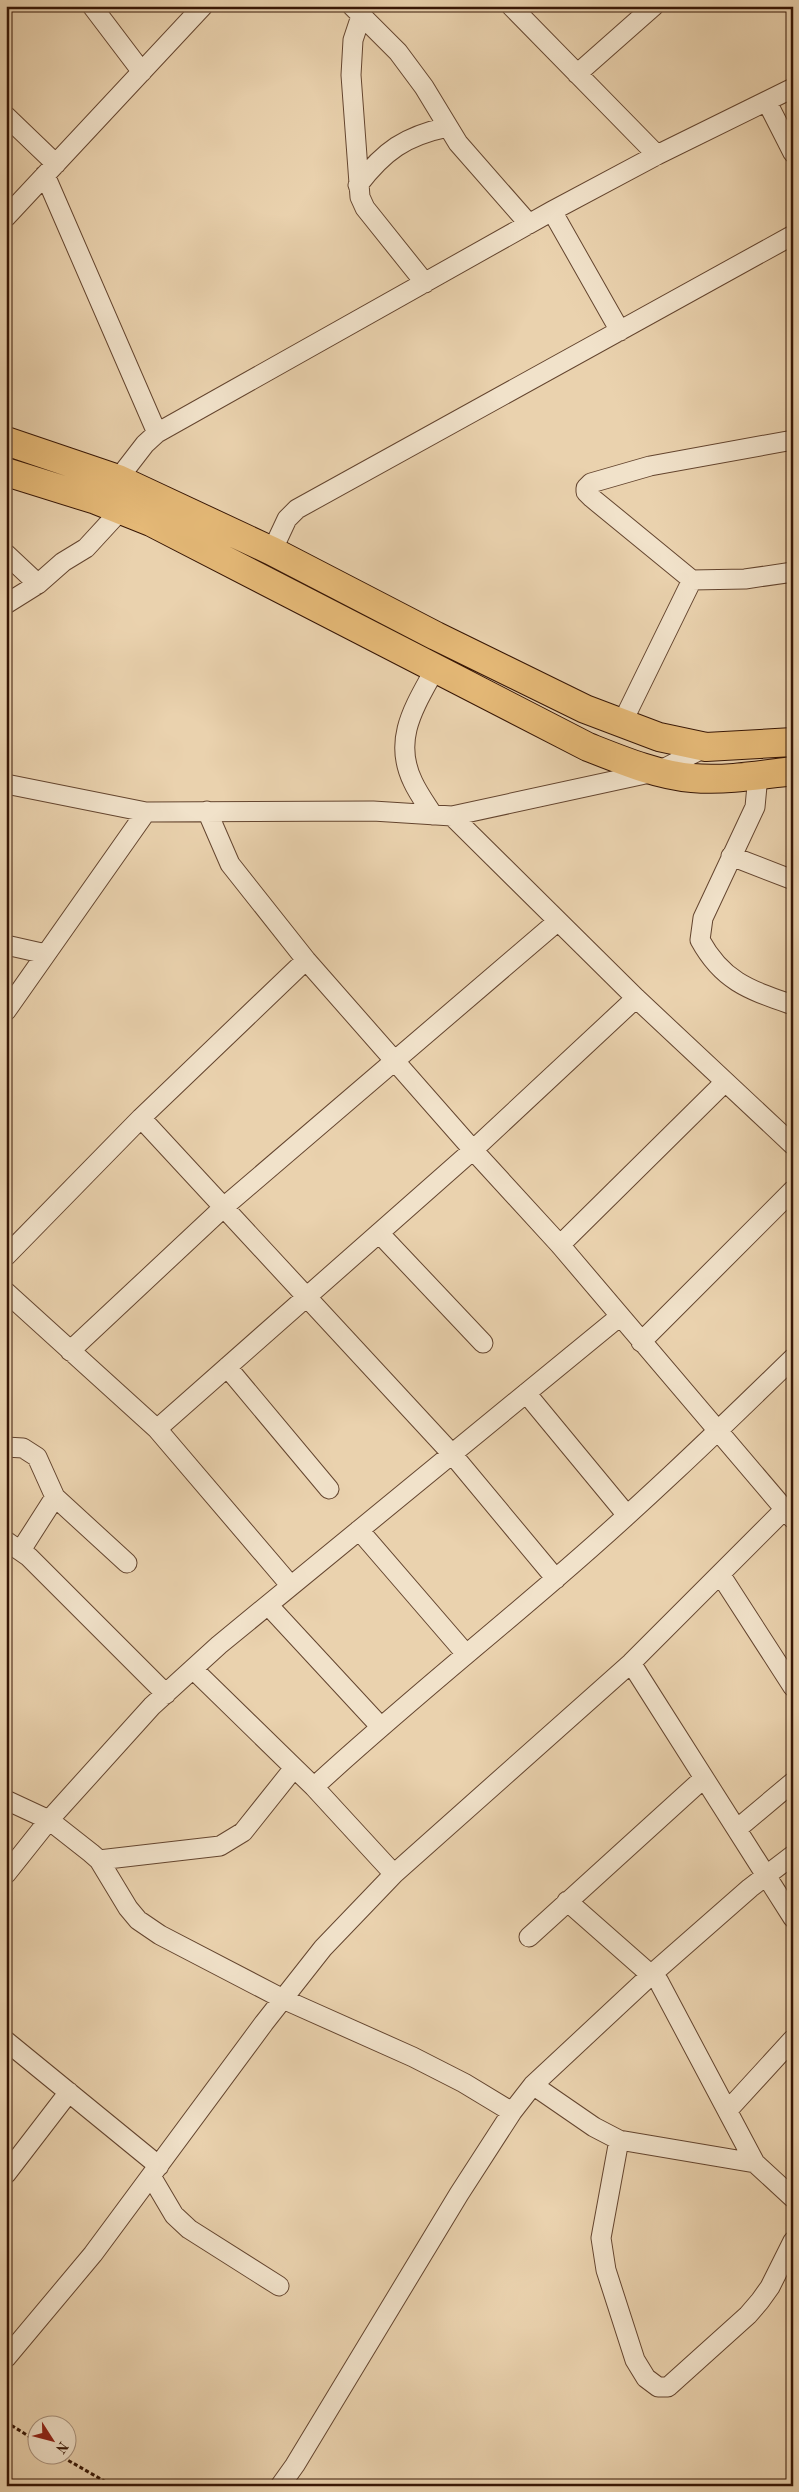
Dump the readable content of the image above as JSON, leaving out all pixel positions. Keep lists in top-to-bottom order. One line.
{"north":"bottom right"}
